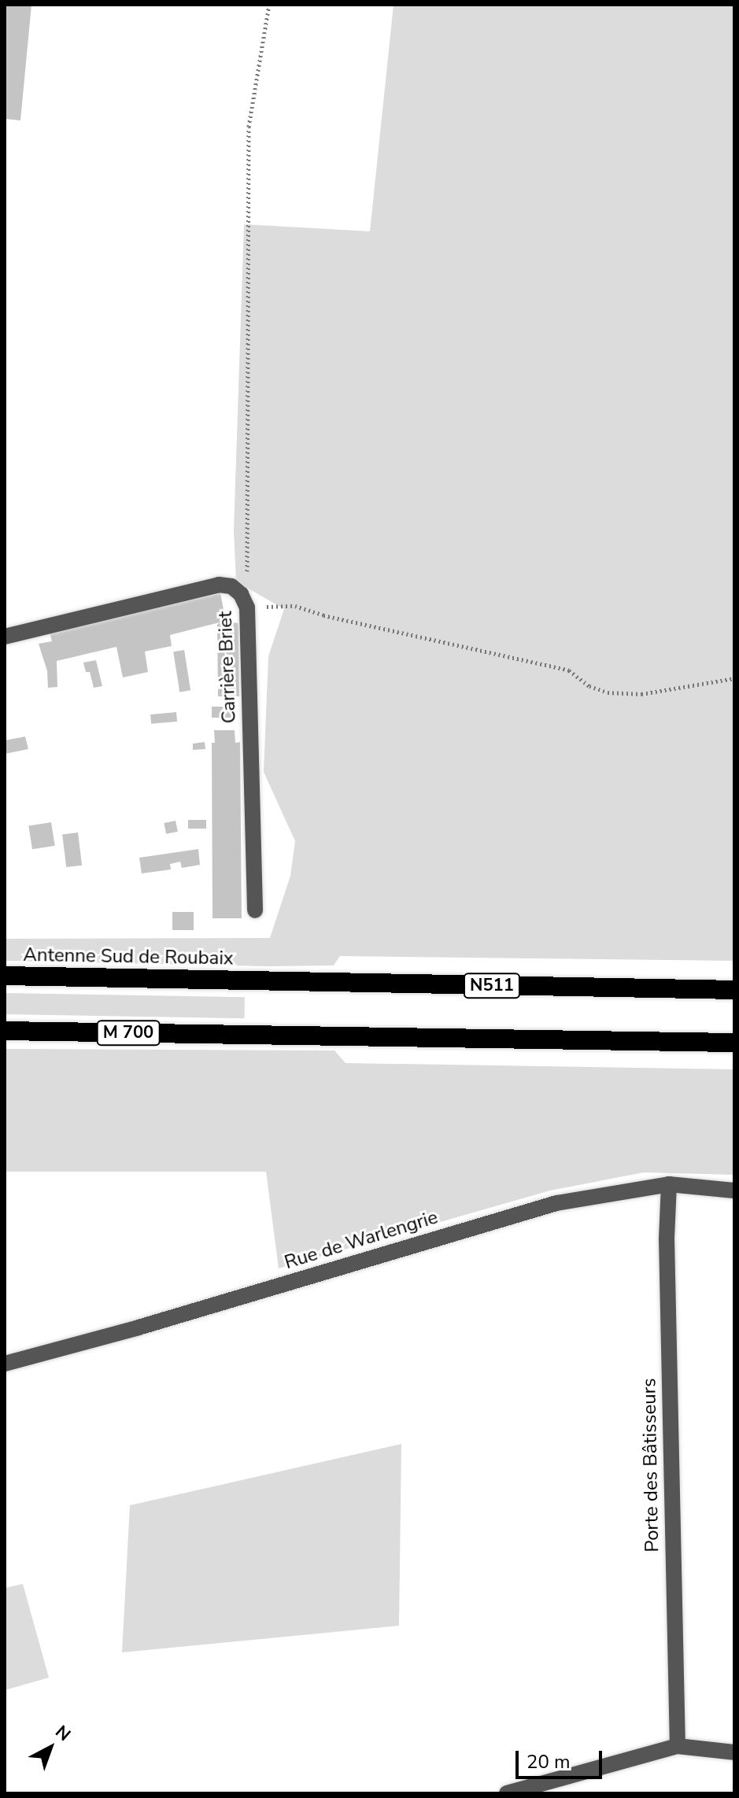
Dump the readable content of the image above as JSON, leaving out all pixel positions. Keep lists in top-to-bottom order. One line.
{"streets":{"highway":["Antenne Sud de Roubaix","N511","M 700"],"street":["Carrière Briet","Rue de Warlengrie","Porte des Bâtisseurs"]},"crossings":[["Rue de Warlengrie","Porte des Bâtisseurs"]],"scale_bar":"20 m","north":"top right"}
